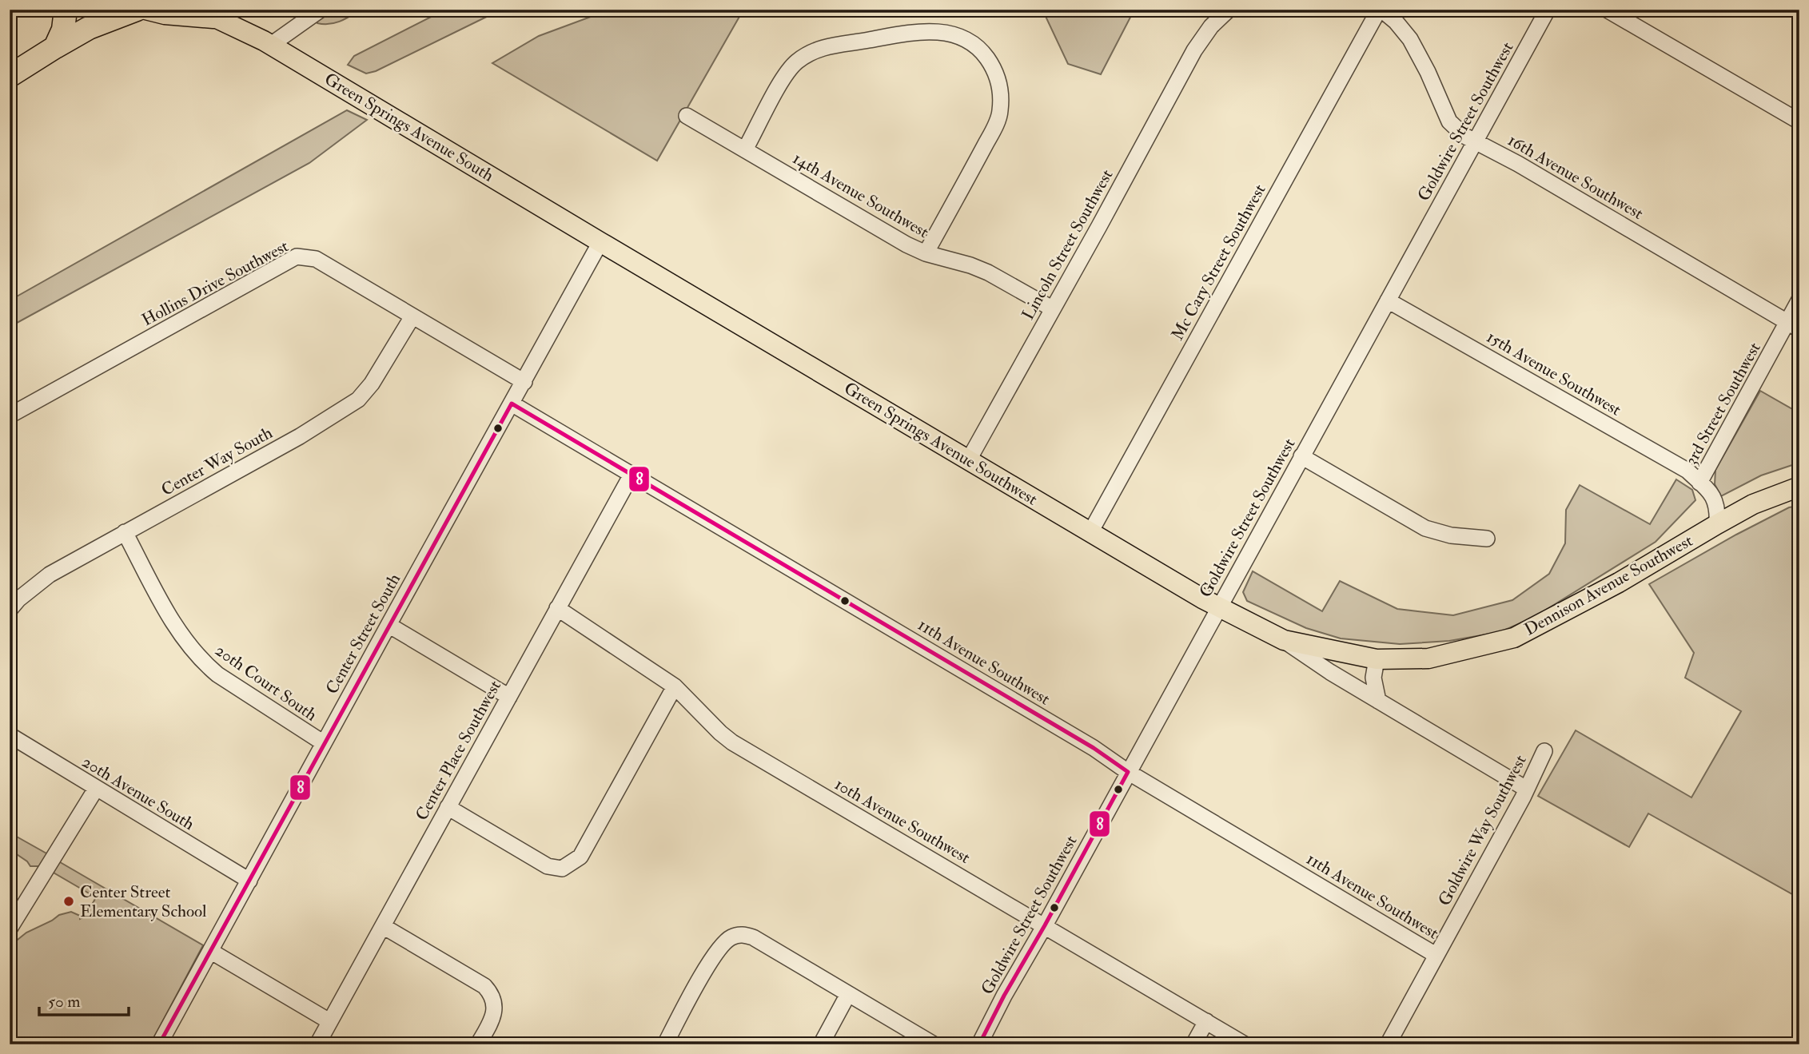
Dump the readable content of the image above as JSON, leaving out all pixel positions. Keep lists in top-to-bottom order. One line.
{"streets":{"main road":["Green Springs Avenue South","Green Springs Avenue Southwest","Dennison Avenue Southwest"],"street":["Goldwire Street Southwest","16th Avenue Southwest","14th Avenue Southwest","Lincoln Street Southwest","Mc Cary Street Southwest","Hollins Drive Southwest","15th Avenue Southwest","3rd Street Southwest","Center Way South","Center Street South","11th Avenue Southwest","20th Court South","Center Place Southwest","20th Avenue South","10th Avenue Southwest","Goldwire Way Southwest"]},"crossings":[["Goldwire Street Southwest","16th Avenue Southwest"],["Goldwire Street Southwest","15th Avenue Southwest"],["Goldwire Street Southwest","Green Springs Avenue Southwest"],["Goldwire Street Southwest","11th Avenue Southwest"],["Goldwire Street Southwest","10th Avenue Southwest"],["Green Springs Avenue South","Green Springs Avenue Southwest"],["Green Springs Avenue South","Center Street South"],["16th Avenue Southwest","Mc Cary Street Southwest"],["16th Avenue Southwest","3rd Street Southwest"],["14th Avenue Southwest","Lincoln Street Southwest"],["Lincoln Street Southwest","Green Springs Avenue Southwest"],["Mc Cary Street Southwest","Green Springs Avenue Southwest"],["Hollins Drive Southwest","Center Way South"],["Hollins Drive Southwest","Center Street South"],["15th Avenue Southwest","3rd Street Southwest"],["3rd Street Southwest","Dennison Avenue Southwest"],["Green Springs Avenue Southwest","Dennison Avenue Southwest"],["Green Springs Avenue Southwest","Center Street South"],["Green Springs Avenue Southwest","Goldwire Way Southwest"],["Center Way South","20th Court South"],["Center Street South","11th Avenue Southwest"],["Center Street South","20th Court South"],["Center Street South","20th Avenue South"],["11th Avenue Southwest","Center Place Southwest"],["11th Avenue Southwest","Goldwire Way Southwest"],["Center Place Southwest","10th Avenue Southwest"]],"places":["Center Street Elementary School"],"lines":["transit line 8"],"scale_bar":"50 m"}
